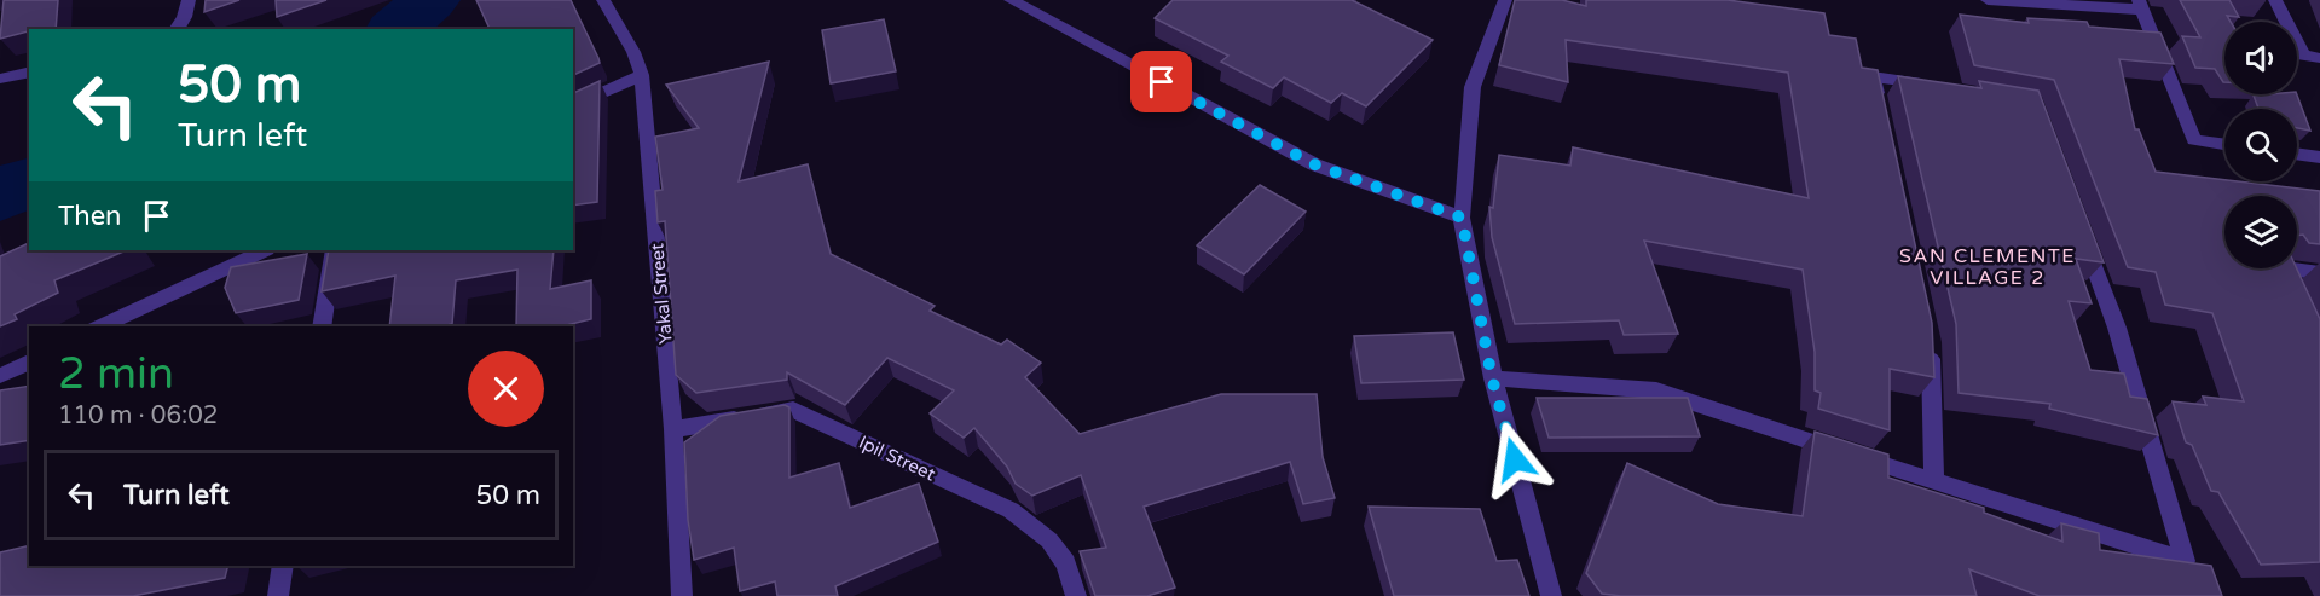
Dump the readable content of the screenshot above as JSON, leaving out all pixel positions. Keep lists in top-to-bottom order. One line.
{"streets":{"street":["Yakal Street","Ipil Street"]},"crossings":[["Yakal Street","Ipil Street"]],"districts":["SAN CLEMENTE VILLAGE 2"],"page":{"turn":["50 m","Turn left"],"then":"Then","heading":["2 min","110 m · 06:02"],"list":[{"name":"Turn left","value":"50 m"}]}}
